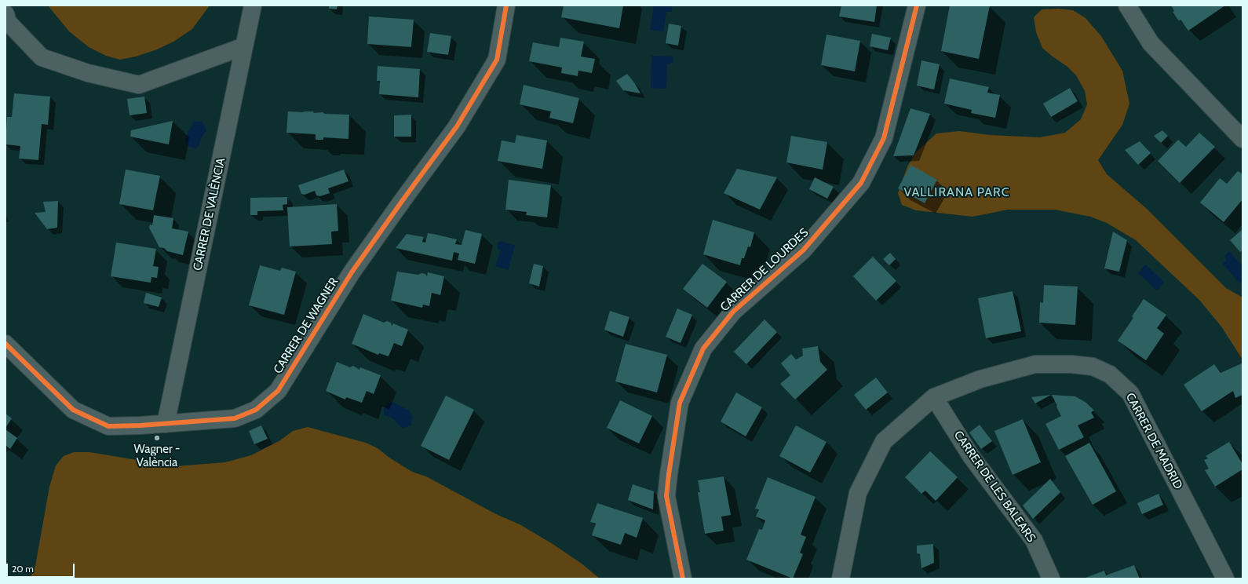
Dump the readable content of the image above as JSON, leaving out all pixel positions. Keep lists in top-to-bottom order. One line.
{"streets":{"street":["CARRER DE VALÈNCIA","CARRER DE LOURDES","CARRER DE WAGNER","CARRER DE MADRID","CARRER DE LES BALEARS"]},"crossings":[["CARRER DE VALÈNCIA","CARRER DE WAGNER"],["CARRER DE MADRID","CARRER DE LES BALEARS"]],"districts":["VALLIRANA PARC"],"places":["Wagner - València"],"scale_bar":"20 m"}
